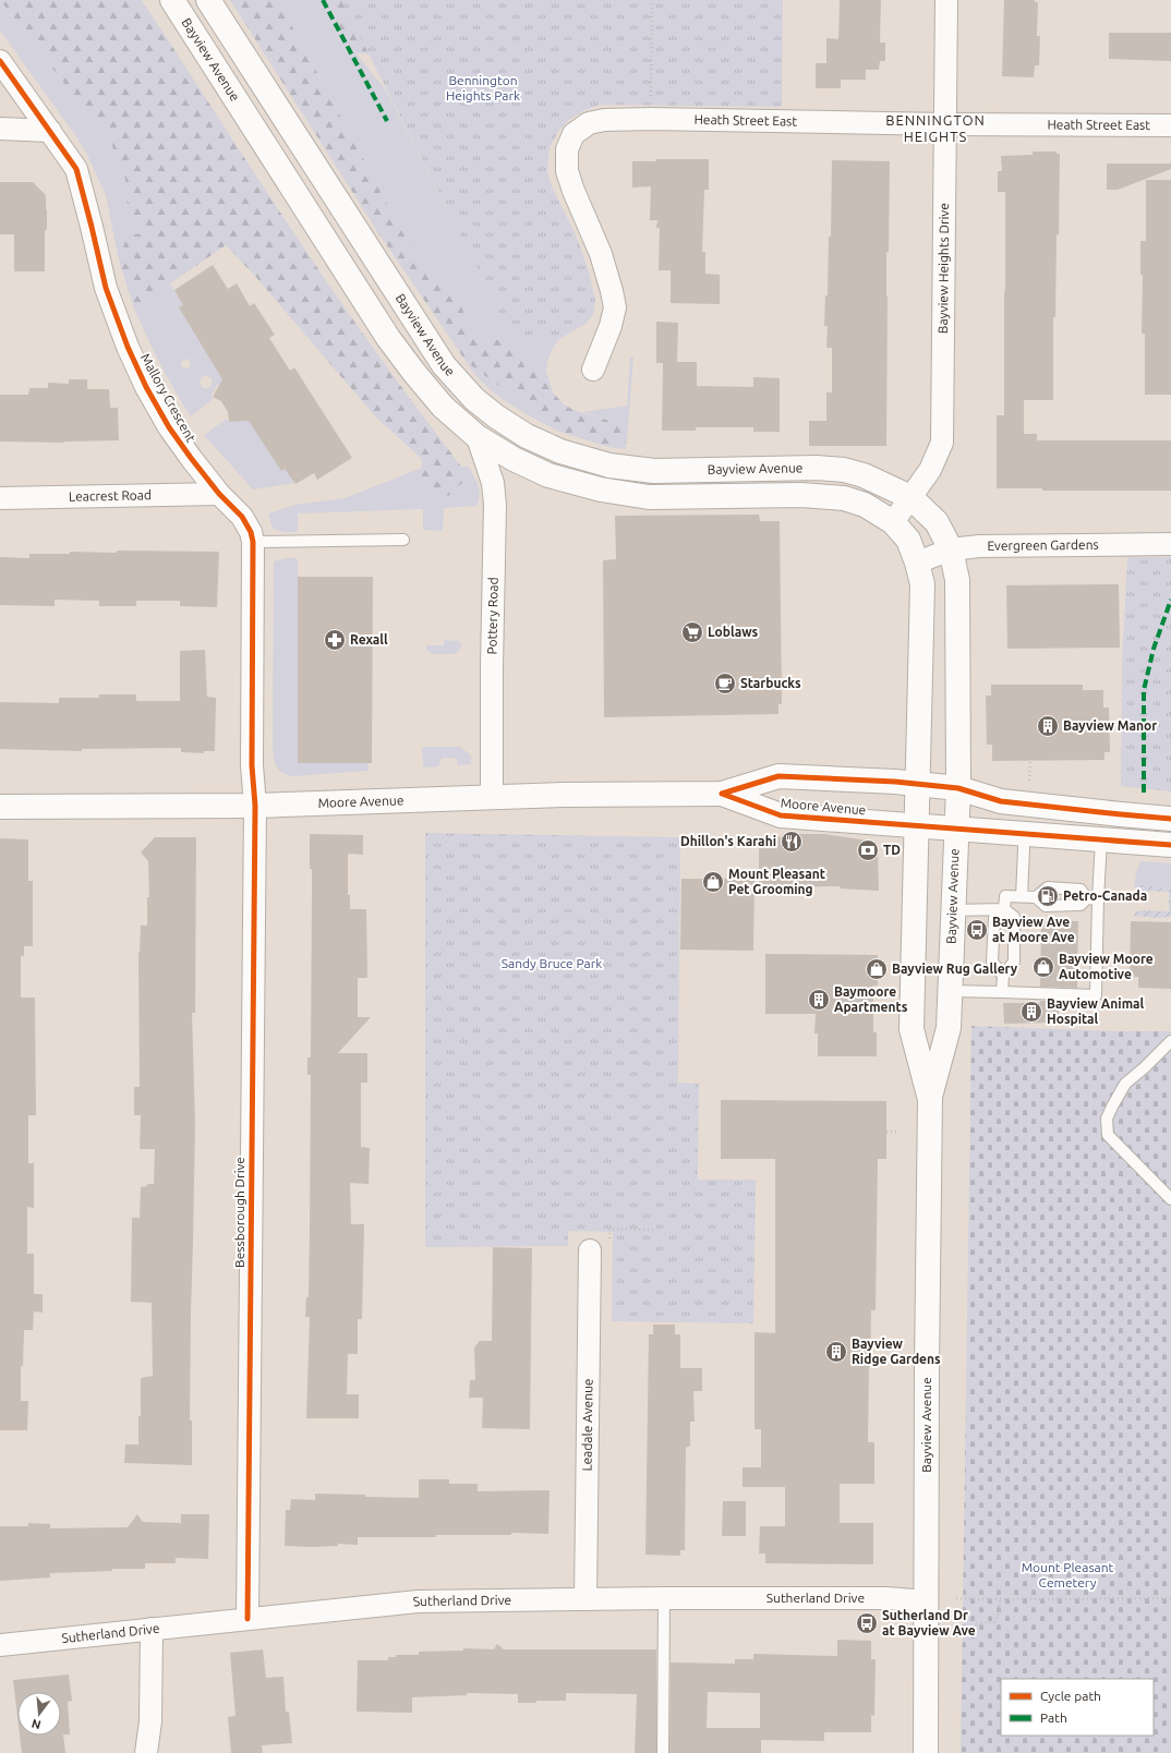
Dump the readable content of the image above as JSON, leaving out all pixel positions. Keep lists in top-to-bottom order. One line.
{"streets":{"main road":["Bayview Avenue","Moore Avenue"],"street":["Heath Street East","Bayview Heights Drive","Mallory Crescent","Leacrest Road","Evergreen Gardens","Pottery Road","Bessborough Drive","Leadale Avenue","Sutherland Drive"]},"crossings":[["Bayview Avenue","Bayview Heights Drive"],["Bayview Avenue","Evergreen Gardens"],["Bayview Avenue","Pottery Road"],["Bayview Avenue","Moore Avenue"],["Bayview Avenue","Sutherland Drive"],["Heath Street East","Bayview Heights Drive"],["Mallory Crescent","Leacrest Road"],["Mallory Crescent","Moore Avenue"],["Mallory Crescent","Bessborough Drive"],["Pottery Road","Moore Avenue"],["Moore Avenue","Bessborough Drive"],["Bessborough Drive","Sutherland Drive"],["Leadale Avenue","Sutherland Drive"]],"districts":["BENNINGTON HEIGHTS"],"parks":["Bennington Heights Park","Sandy Bruce Park","Mount Pleasant Cemetery"],"places":{"supermarket":["Loblaws"],"pharmacy":["Rexall"],"cafe":["Starbucks"],"building":["Bayview Manor","Baymoore Apartments","Bayview Animal Hospital","Bayview Ridge Gardens"],"restaurant":["Dhillon's Karahi"],"bank":["TD"],"shop":["Mount Pleasant Pet Grooming","Bayview Moore Automotive","Bayview Rug Gallery"],"fuel station":["Petro-Canada"],"bus stop":["Bayview Ave at Moore Ave","Sutherland Dr at Bayview Ave"]},"legend":["Cycle path","Path"],"north":"bottom"}
